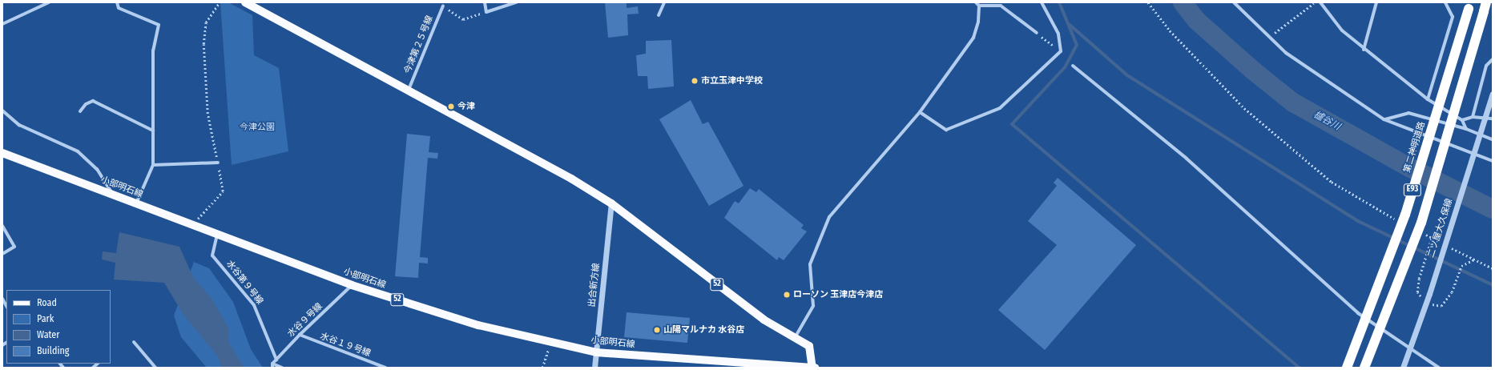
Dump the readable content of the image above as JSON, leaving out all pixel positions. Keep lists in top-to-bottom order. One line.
{"streets":{"highway":["第二神明道路","E93"],"main road":["小部明石線","52"],"street":["今津第２５号線","二ツ屋大久保線","水谷第９号線","出合新方線","水谷９号線","水谷１９号線"]},"crossings":[["今津第２５号線","小部明石線"],["小部明石線","水谷第９号線"],["小部明石線","出合新方線"],["小部明石線","水谷９号線"],["水谷第９号線","水谷９号線"],["水谷９号線","水谷１９号線"]],"water":["櫨谷川"],"parks":["今津公園"],"places":["市立玉津中学校","今津","ローソン 玉津店今津店","山陽マルナカ 水谷店"],"legend":["Road","Park","Water","Building"]}
